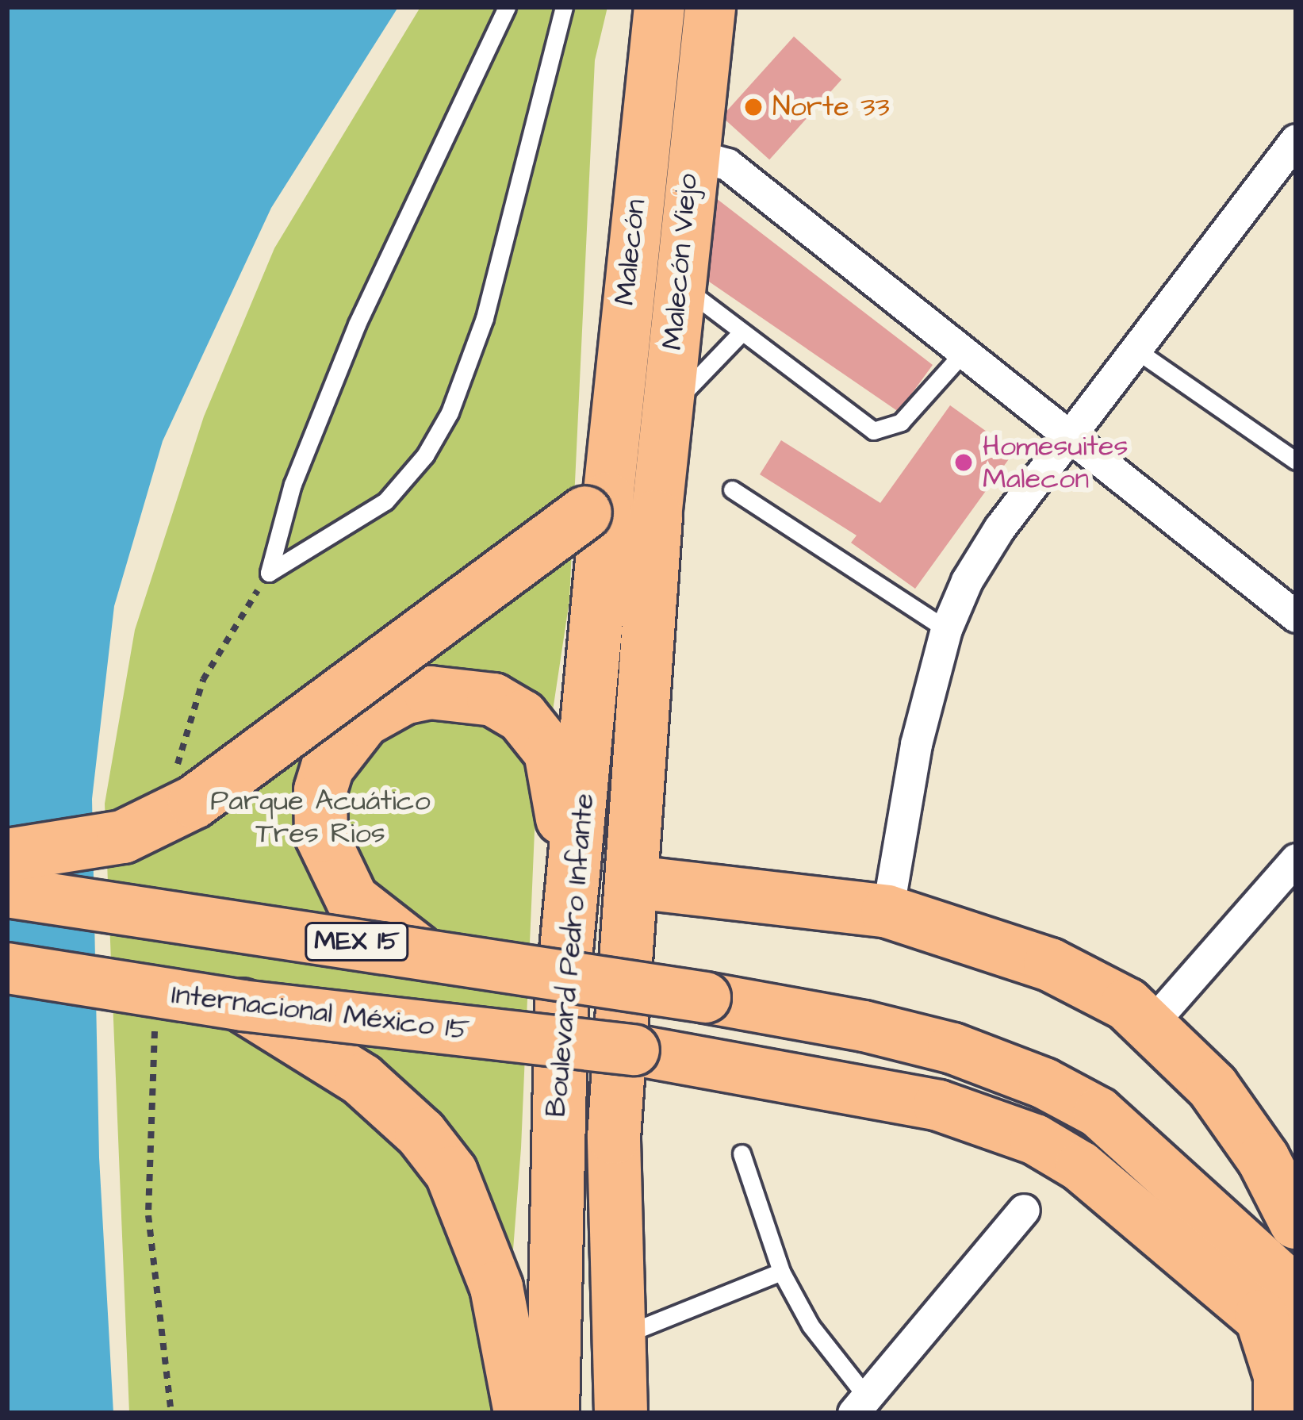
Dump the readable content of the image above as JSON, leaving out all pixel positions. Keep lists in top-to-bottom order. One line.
{"streets":{"highway":["Boulevard Pedro Infante"],"main road":["Malecón","Malecón Viejo","MEX 15","Internacional México 15"]},"crossings":[["Malecón","Boulevard Pedro Infante"],["Malecón Viejo","Boulevard Pedro Infante"],["MEX 15","Internacional México 15"]],"parks":["Parque Acuático Tres Rios"],"places":["Norte 33","Homesuites Malecon"]}
